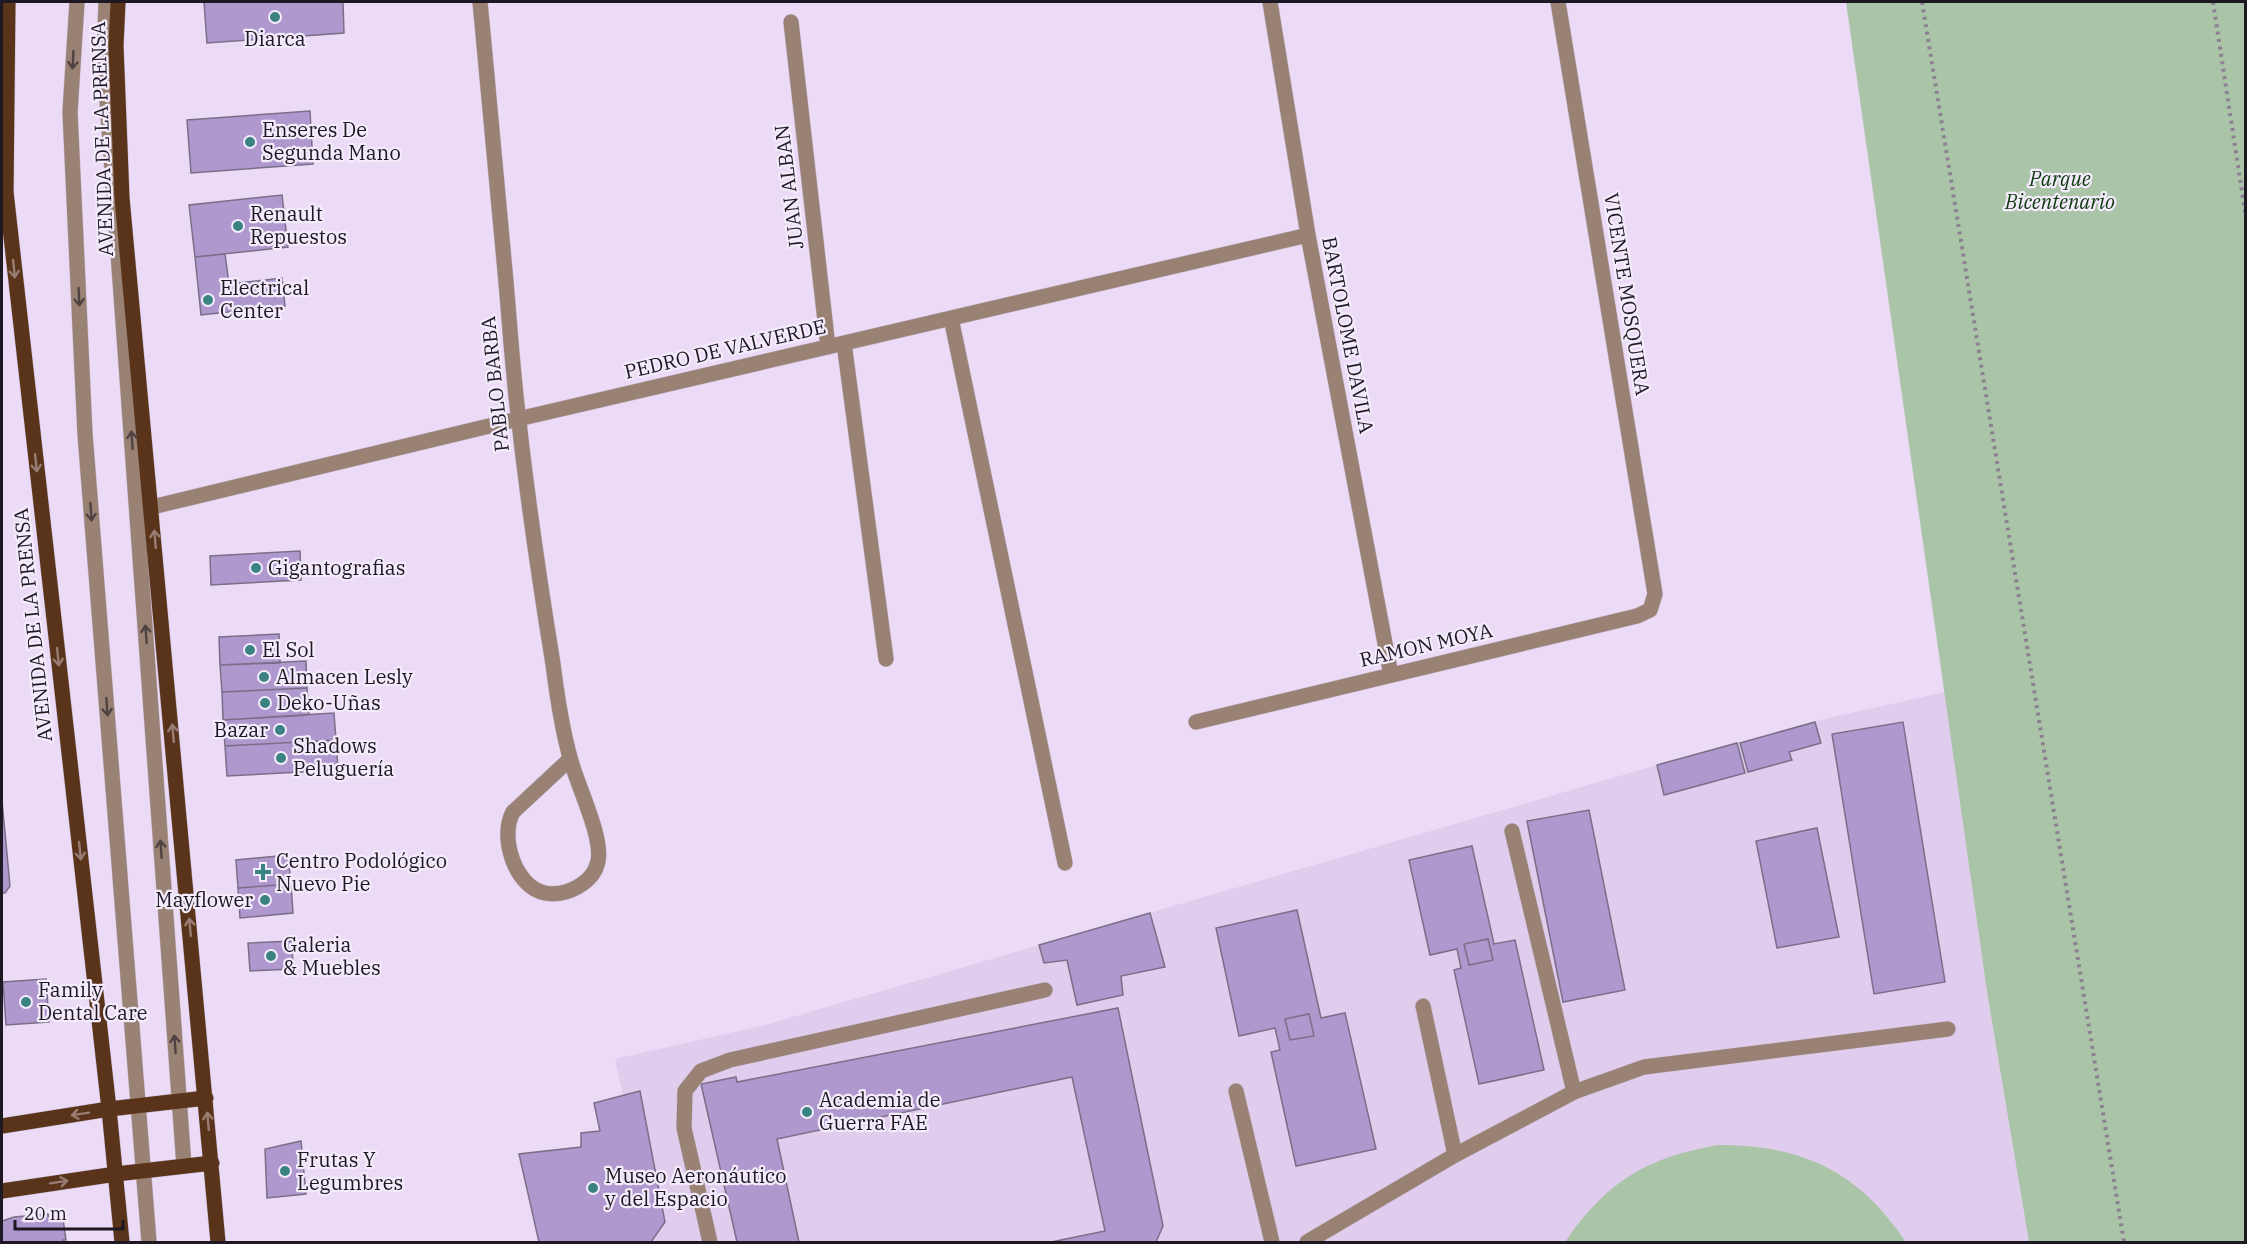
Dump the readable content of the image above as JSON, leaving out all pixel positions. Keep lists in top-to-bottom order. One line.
{"streets":{"main road":["AVENIDA DE LA PRENSA"],"street":["JUAN ALBAN","VICENTE MOSQUERA","BARTOLOME DAVILA","PEDRO DE VALVERDE","PABLO BARBA","RAMON MOYA"]},"crossings":[["AVENIDA DE LA PRENSA","PEDRO DE VALVERDE"],["JUAN ALBAN","PEDRO DE VALVERDE"],["VICENTE MOSQUERA","RAMON MOYA"],["BARTOLOME DAVILA","PEDRO DE VALVERDE"],["BARTOLOME DAVILA","RAMON MOYA"],["PEDRO DE VALVERDE","PABLO BARBA"]],"parks":["Parque Bicentenario"],"places":{"other":["Diarca","Enseres De Segunda Mano","Renault Repuestos","Electrical Center","Gigantografias","El Sol","Almacen Lesly","Deko-Uñas","Bazar","Shadows Peluguería","Mayflower","Galeria & Muebles","Family Dental Care","Academia de Guerra FAE","Frutas Y Legumbres","Museo Aeronáutico y del Espacio"],"health":["Centro Podológico Nuevo Pie"]},"scale_bar":"20 m"}
